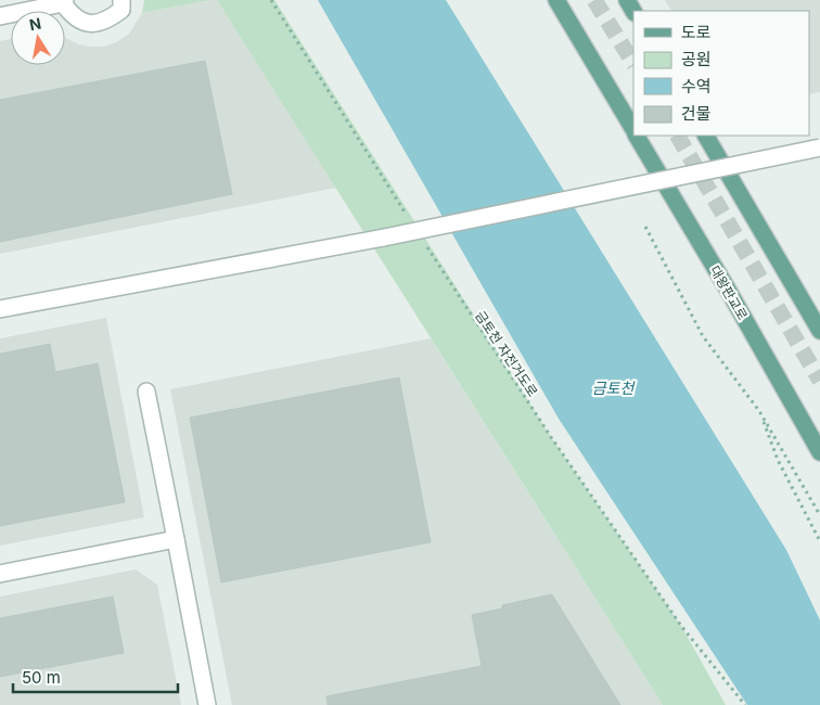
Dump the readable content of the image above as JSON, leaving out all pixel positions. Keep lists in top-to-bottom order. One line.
{"streets":{"main road":["대왕판교로"],"path":["금토천 자전거도로"]},"water":["금토천"],"legend":["도로","공원","수역","건물"],"scale_bar":"50 m","north":"top"}
